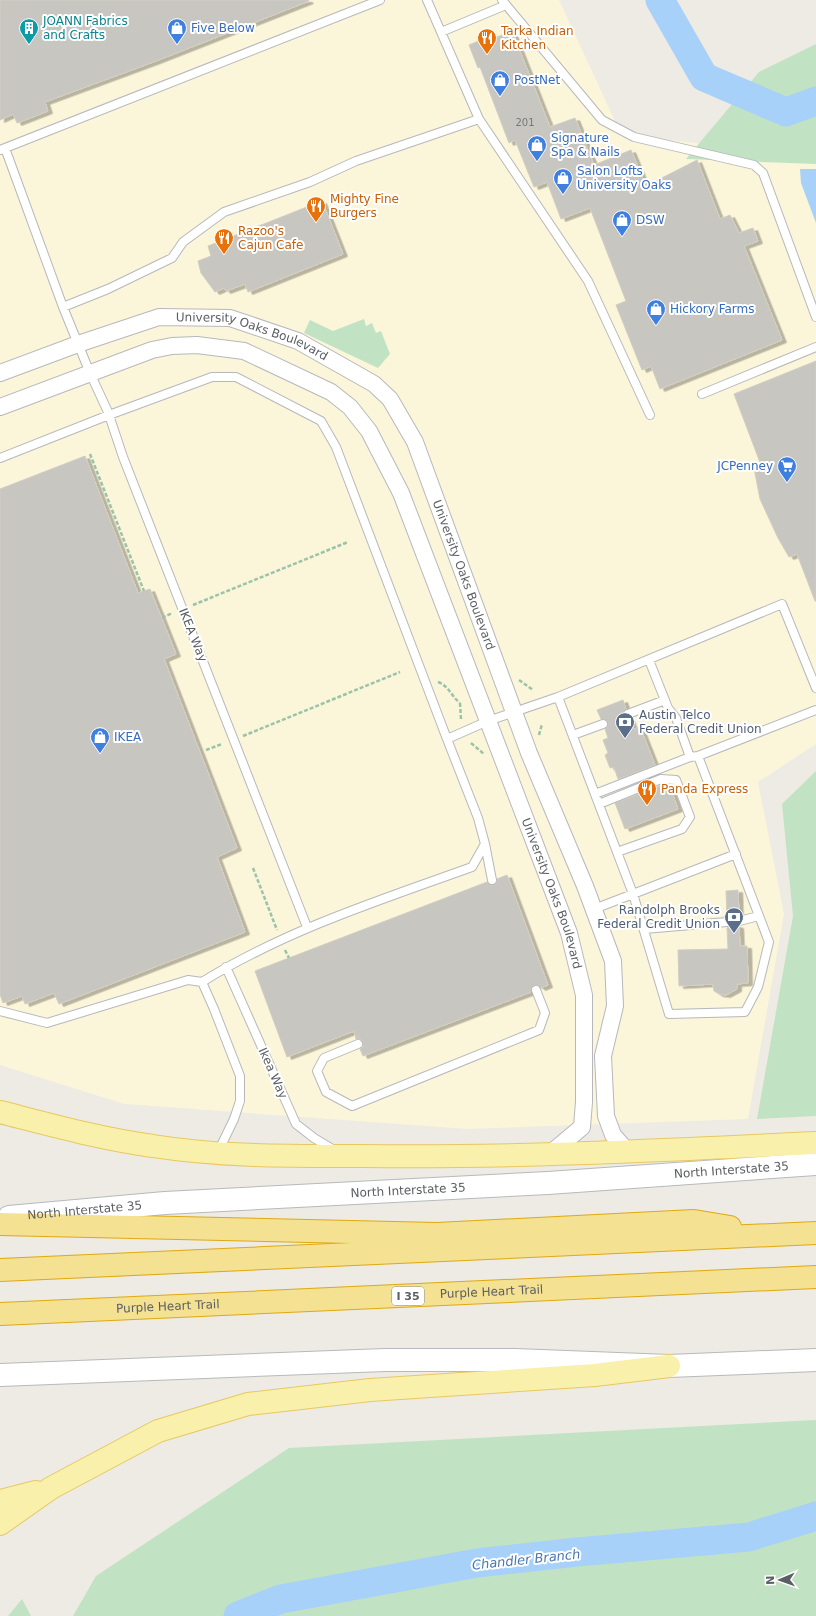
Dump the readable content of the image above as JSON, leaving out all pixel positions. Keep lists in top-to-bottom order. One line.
{"streets":{"highway":["Purple Heart Trail","I 35"],"main road":["North Interstate 35"],"street":["University Oaks Boulevard"],"lane":["IKEA Way","Ikea Way"]},"crossings":[["University Oaks Boulevard","IKEA Way"]],"water":["Chandler Branch"],"places":{"building":["JOANN Fabrics and Crafts"],"shop":["Five Below","PostNet","Signature Spa & Nails","Salon Lofts University Oaks","DSW","Hickory Farms","IKEA"],"restaurant":["Tarka Indian Kitchen","Mighty Fine Burgers","Razoo's Cajun Cafe","Panda Express"],"supermarket":["JCPenney"],"bank":["Austin Telco Federal Credit Union","Randolph Brooks Federal Credit Union"]},"house_numbers":["201"],"north":"left"}
